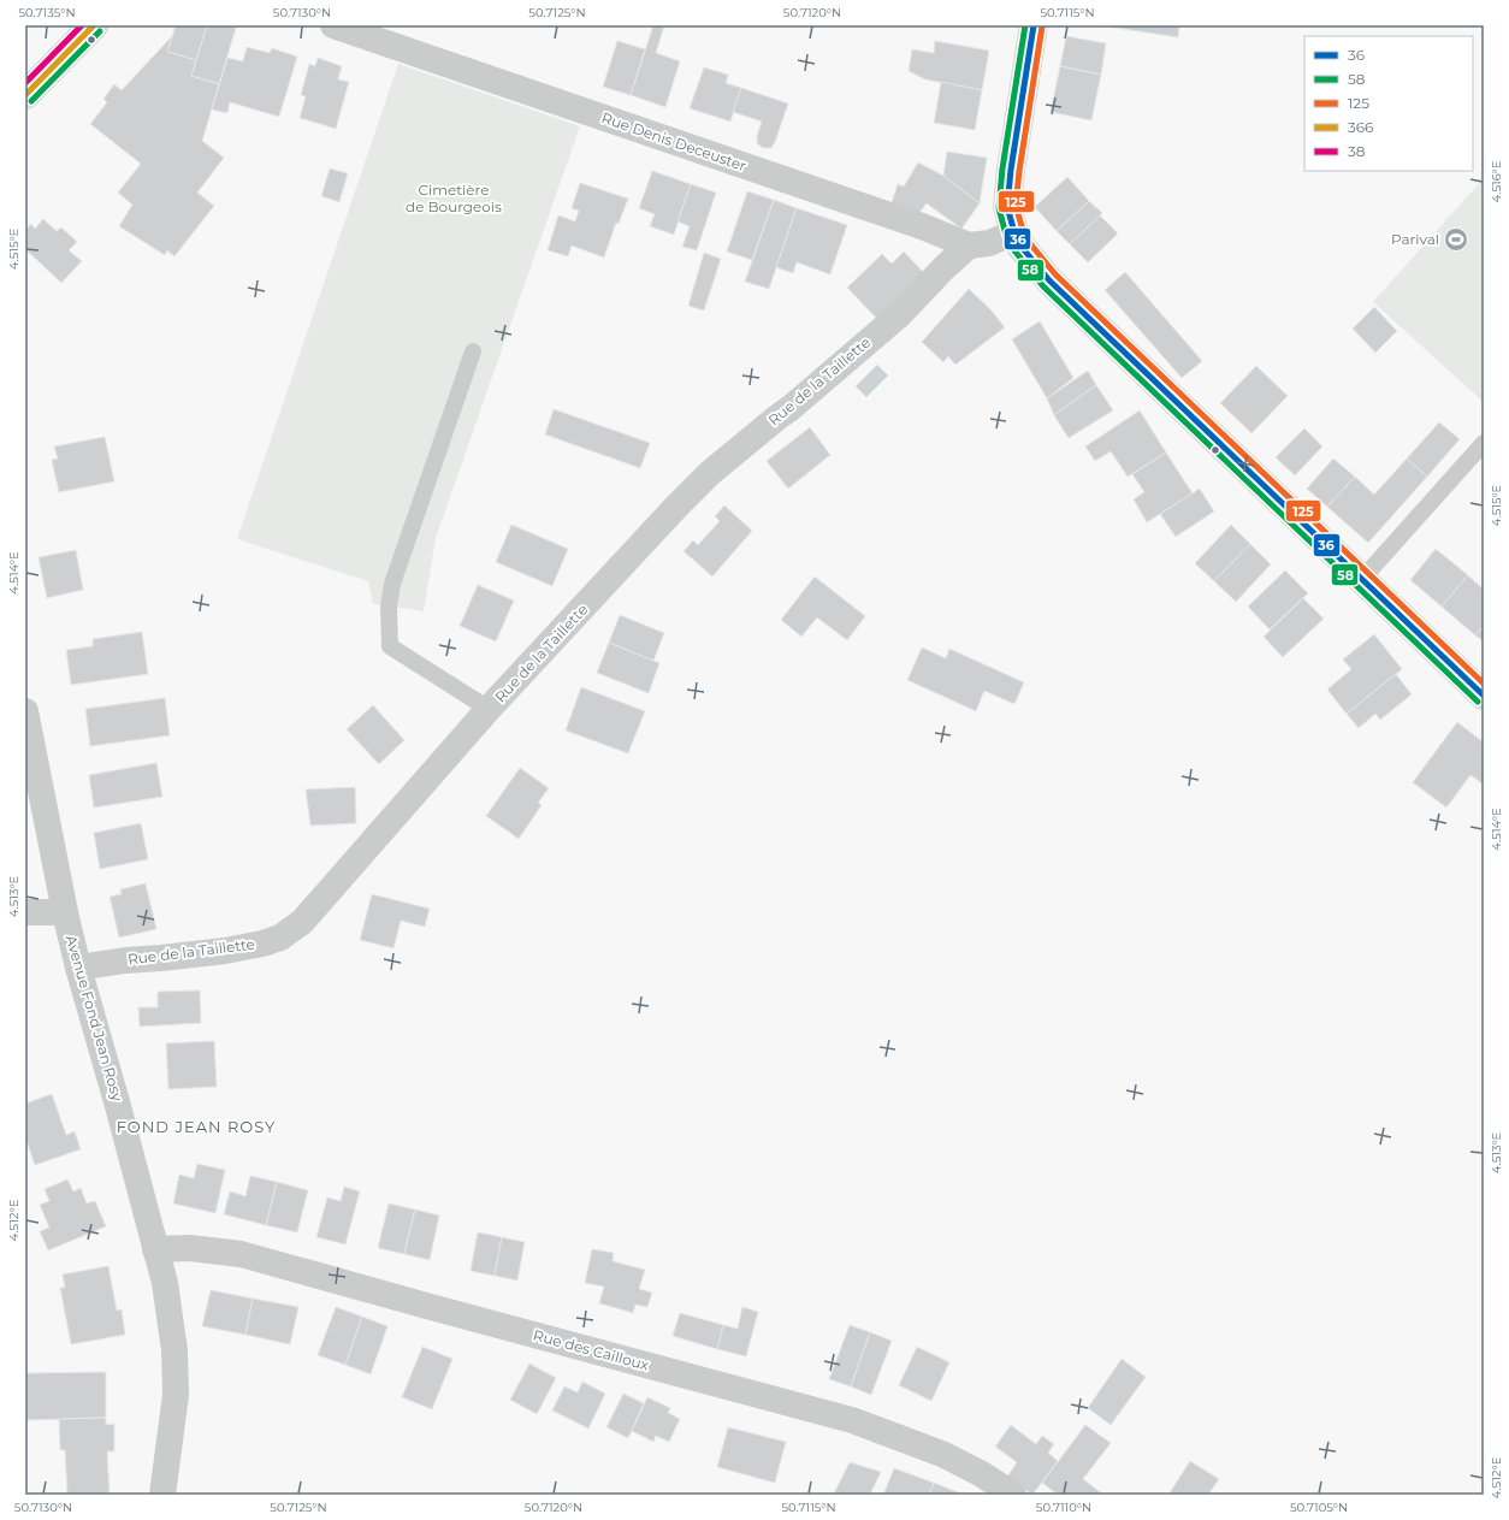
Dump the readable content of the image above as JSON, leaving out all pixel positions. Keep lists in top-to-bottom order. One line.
{"streets":{"street":["Rue Denis Deceuster","Rue de la Taillette","Avenue Fond Jean Rosy","Rue des Cailloux"]},"crossings":[["Rue Denis Deceuster","Rue de la Taillette"],["Rue de la Taillette","Avenue Fond Jean Rosy"],["Avenue Fond Jean Rosy","Rue des Cailloux"]],"districts":["FOND JEAN ROSY"],"parks":["Cimetière de Bourgeois"],"places":{"sports":["Parival"]},"lines":["transit line 36","transit line 58","transit line 366","transit line 38","transit line 125"],"legend":["36","58","125","366","38"],"coordinates":["50.7135°N","50.7130°N","50.7125°N","50.7120°N","50.7115°N","4.516°E","4.515°E","4.514°E","4.513°E","4.512°E","50.7110°N","50.7105°N"]}
